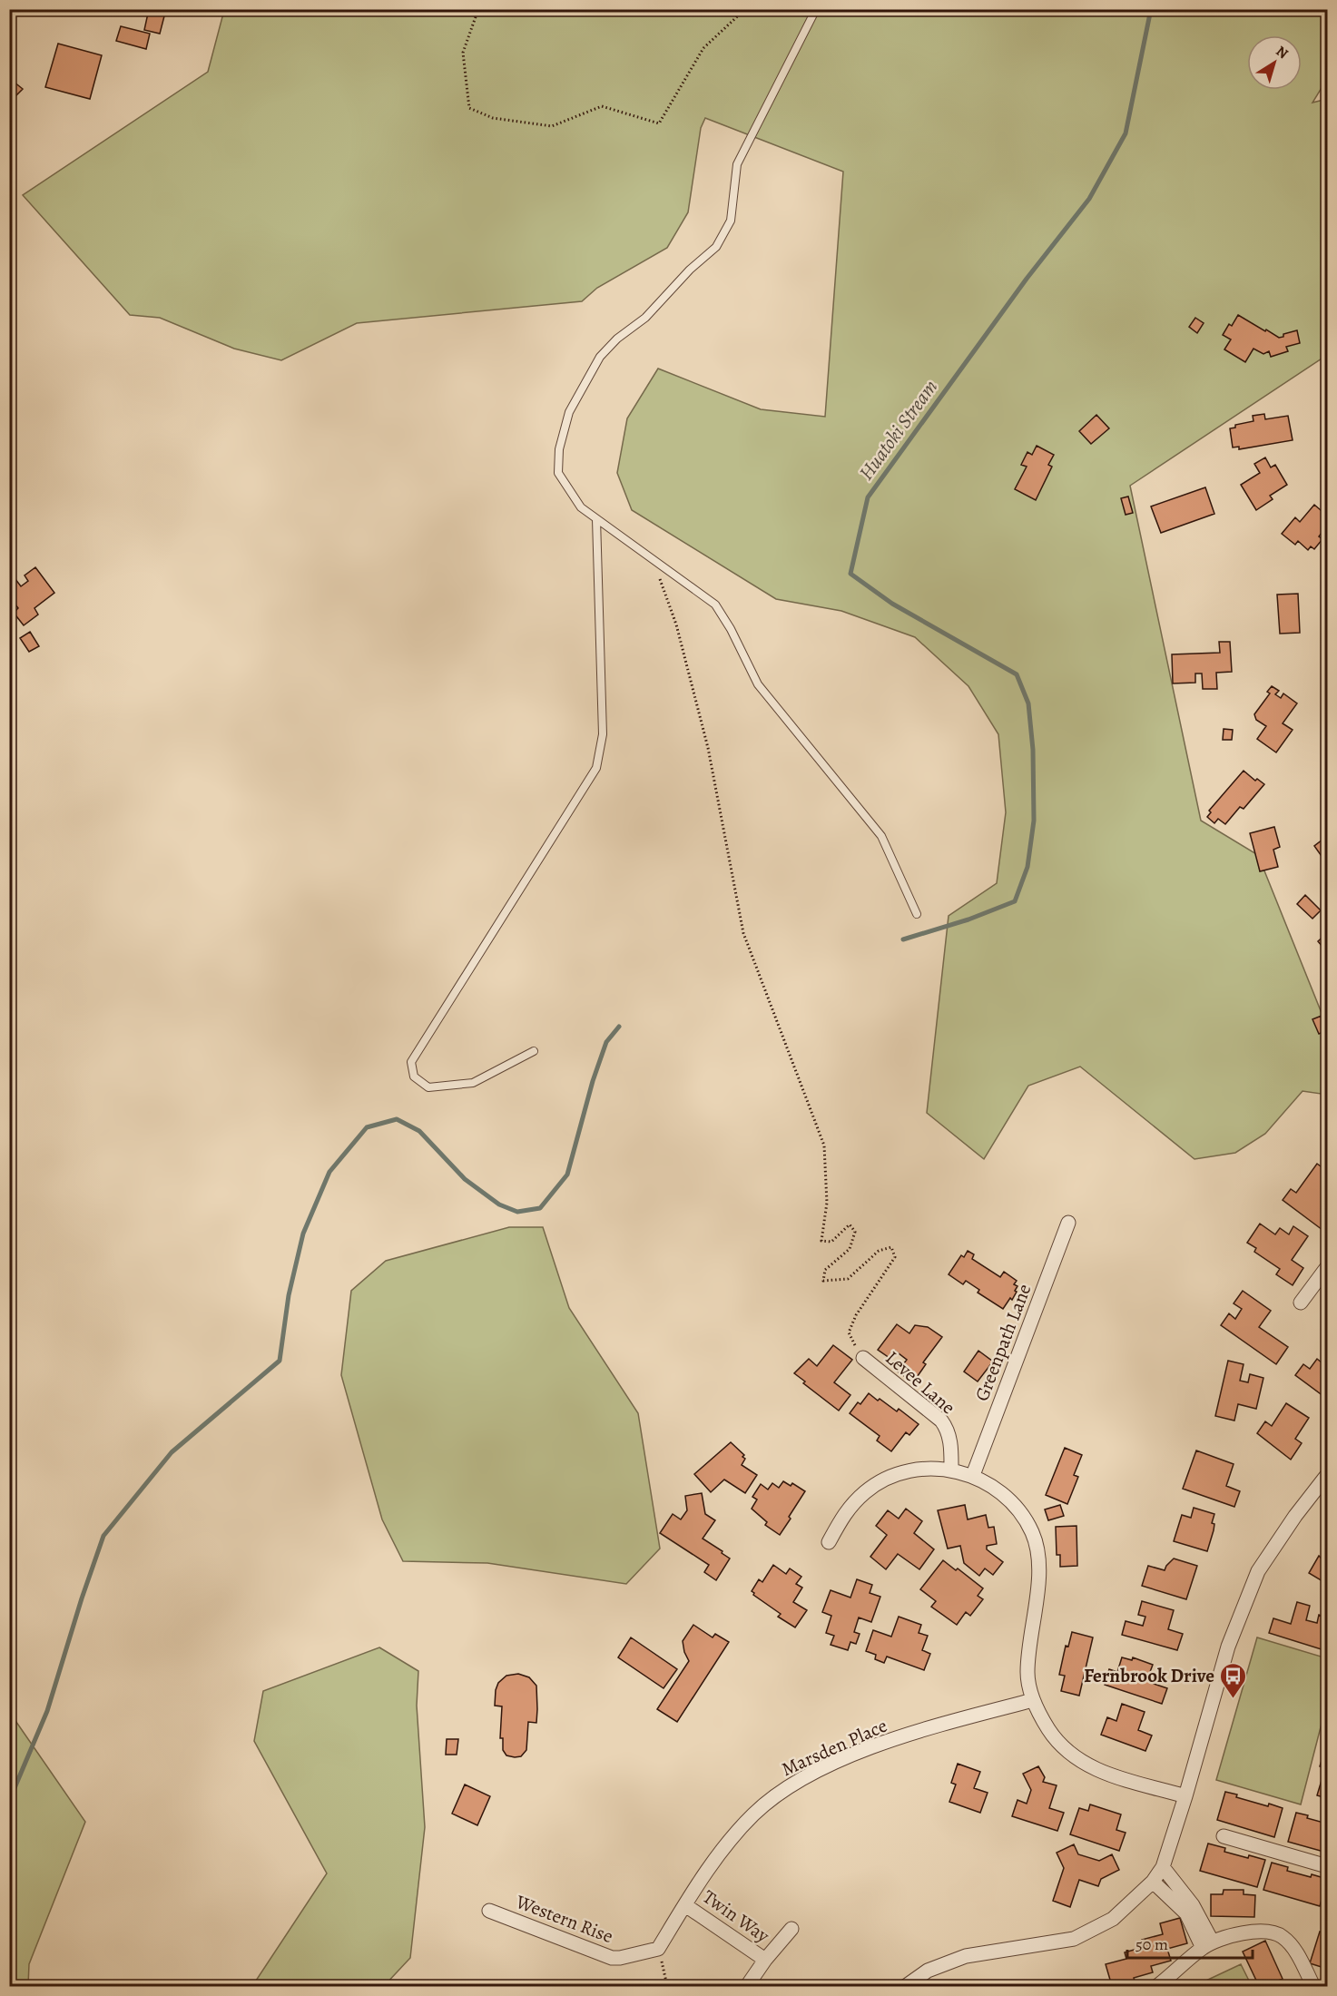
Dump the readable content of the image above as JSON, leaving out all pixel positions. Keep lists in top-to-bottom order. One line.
{"streets":{"street":["Greenpath Lane","Levee Lane","Marsden Place","Twin Way","Western Rise"]},"crossings":[["Marsden Place","Twin Way"],["Marsden Place","Western Rise"]],"water":["Huatoki Stream"],"places":{"bus stop":["Fernbrook Drive"]},"scale_bar":"50 m","north":"top right"}
